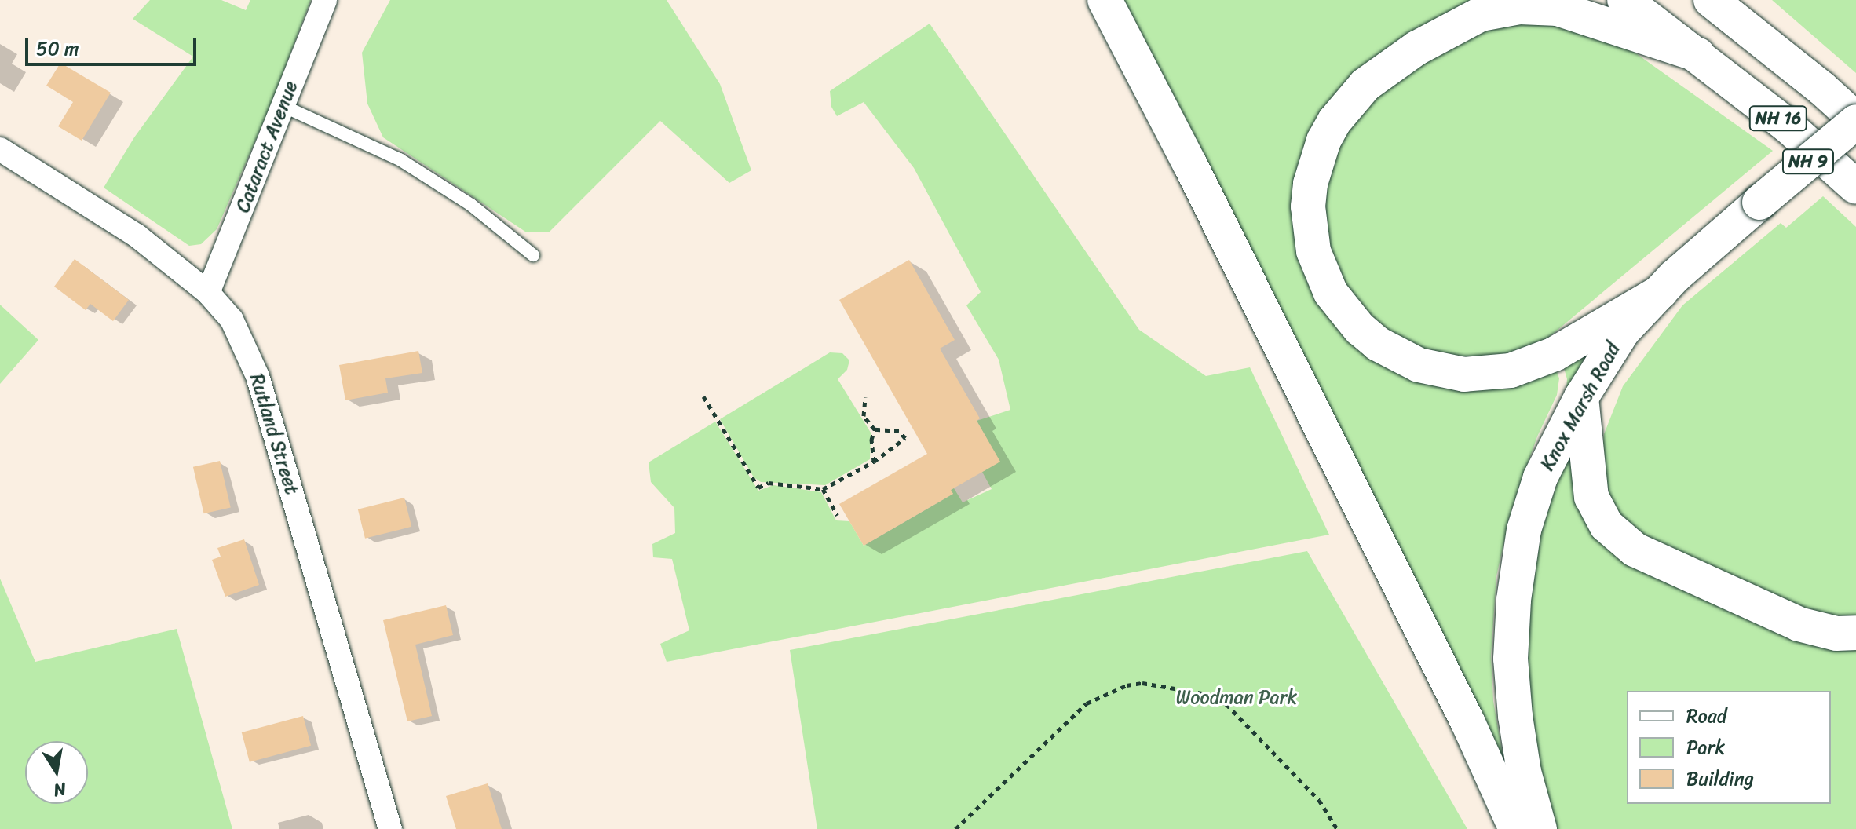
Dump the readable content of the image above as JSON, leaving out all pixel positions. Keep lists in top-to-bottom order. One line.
{"streets":{"main road":["NH 16","NH 9","Knox Marsh Road"],"street":["Cataract Avenue","Rutland Street"]},"crossings":[["NH 16","Knox Marsh Road"],["Cataract Avenue","Rutland Street"]],"parks":["Woodman Park"],"legend":["Road","Park","Building"],"scale_bar":"50 m","north":"bottom"}
